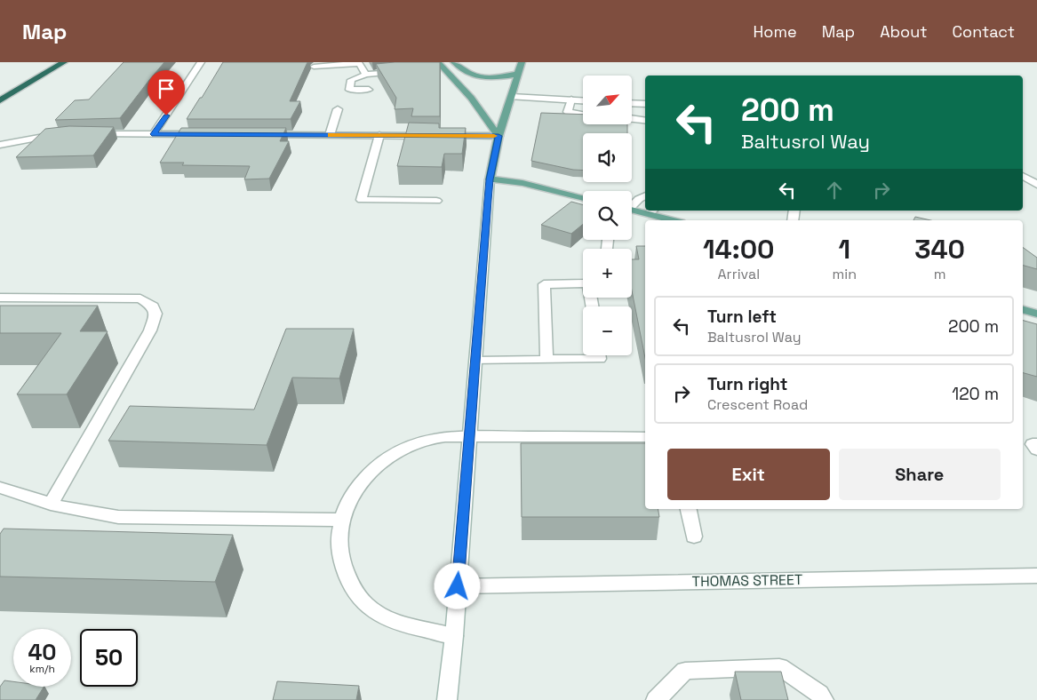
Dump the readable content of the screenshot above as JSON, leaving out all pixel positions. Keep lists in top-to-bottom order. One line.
{"streets":{"street":["THOMAS STREET"]},"north":"top right","page":{"header":"Map","nav":["Home","Map","About","Contact"],"map_buttons":["+","−"],"turn":["200 m","Baltusrol Way"],"eta":["14:00","Arrival","1","min","340","m"],"list":[{"name":"Turn left","note":"Baltusrol Way","value":"200 m"},{"name":"Turn right","note":"Crescent Road","value":"120 m"}],"buttons":["Exit","Share"],"speed":"40 km/h","limit":"50"}}
